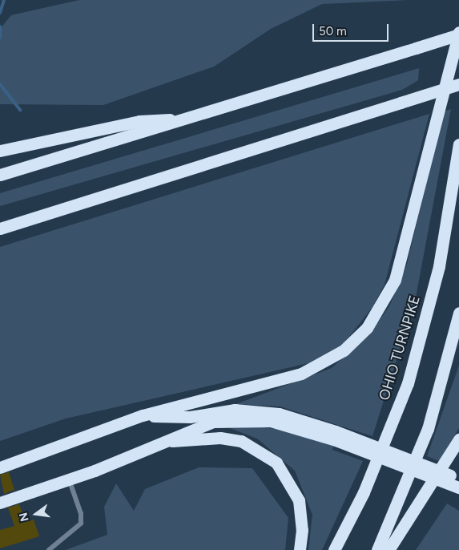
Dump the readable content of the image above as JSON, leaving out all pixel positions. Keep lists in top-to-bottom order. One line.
{"streets":{"highway":["OHIO TURNPIKE"]},"scale_bar":"50 m","north":"left"}
